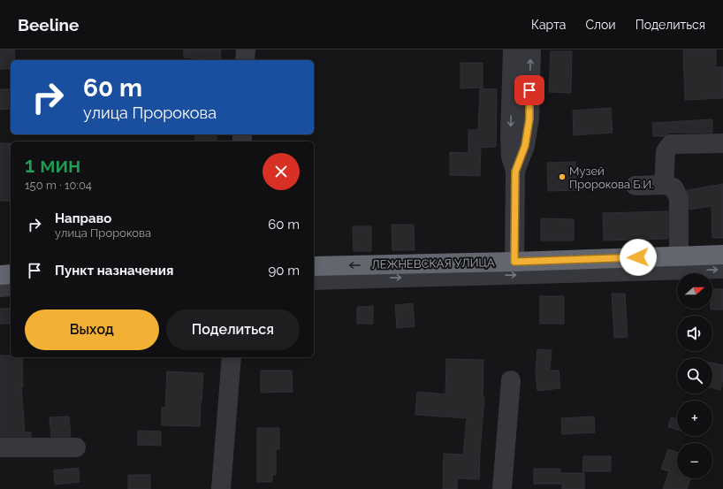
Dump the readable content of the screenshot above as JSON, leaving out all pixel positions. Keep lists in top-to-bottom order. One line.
{"streets":{"highway":["ЛЕЖНЕВСКАЯ УЛИЦА"]},"places":["Музей Пророкова Б.И."],"north":"right","page":{"header":"Beeline","nav":["Карта","Слои","Поделиться"],"turn":["60 m","улица Пророкова"],"heading":["1 мин","150 m · 10:04"],"list":[{"name":"Направо","note":"улица Пророкова","value":"60 m"},{"name":"Пункт назначения","value":"90 m"}],"map_buttons":["+","−"],"buttons":["Выход","Поделиться"]}}
